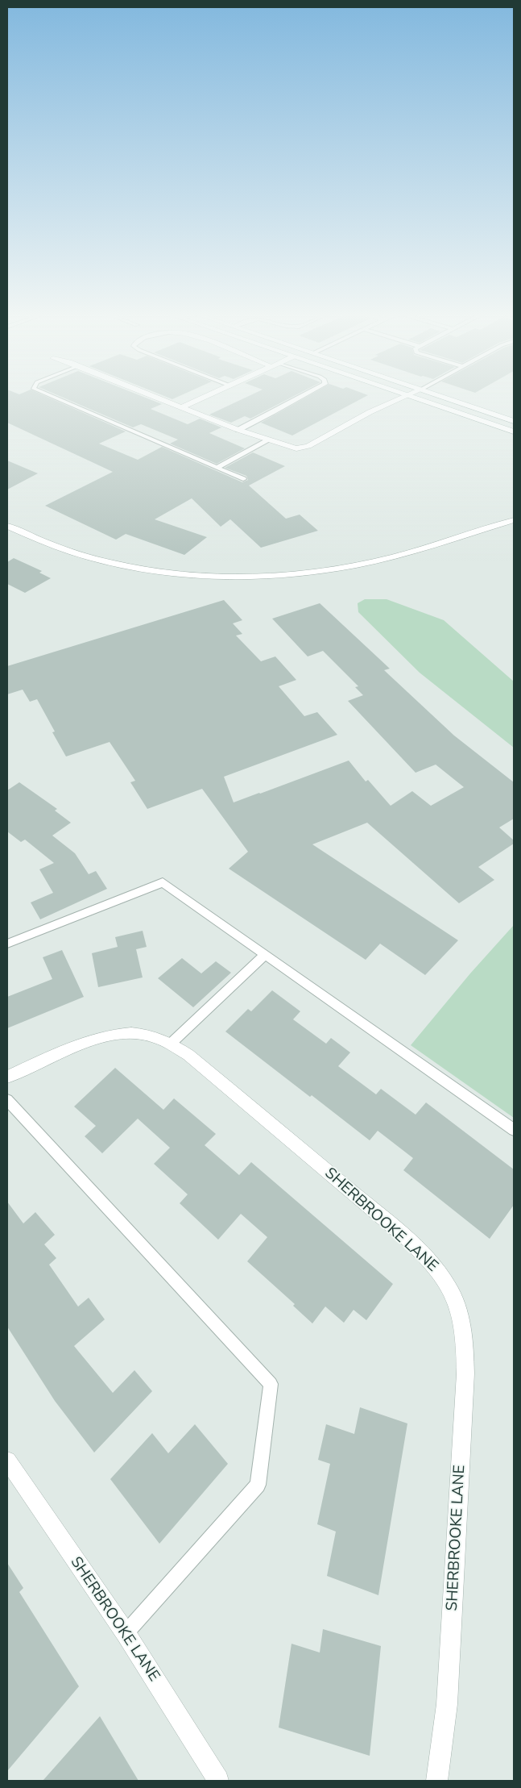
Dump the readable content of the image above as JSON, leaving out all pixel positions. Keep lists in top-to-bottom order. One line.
{"streets":{"street":["SHERBROOKE LANE"]}}
